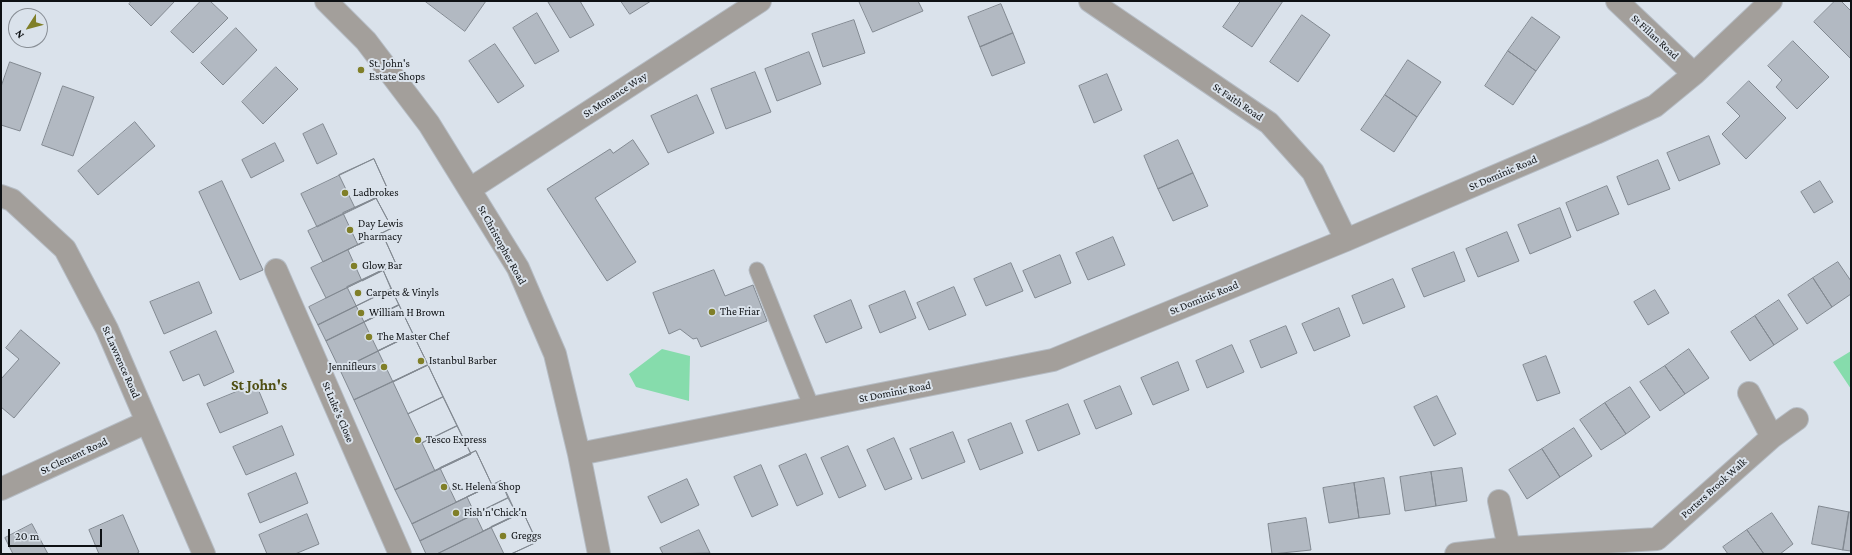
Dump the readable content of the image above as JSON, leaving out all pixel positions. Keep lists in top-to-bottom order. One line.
{"streets":{"street":["St Fillan Road","St Monance Way","St Faith Road","St Dominic Road","St Christopher Road","St Lawrence Road","St Luke's Close","St Clement Road","Porters Brook Walk"]},"crossings":[["St Fillan Road","St Dominic Road"],["St Monance Way","St Christopher Road"],["St Faith Road","St Dominic Road"],["St Dominic Road","St Christopher Road"],["St Lawrence Road","St Clement Road"]],"districts":["St John's"],"places":["St. John's Estate Shops","Ladbrokes","Day Lewis Pharmacy","Glow Bar","Carpets & Vinyls","The Friar","William H Brown","The Master Chef","Istanbul Barber","Jennifleurs","Tesco Express","St. Helena Shop","Fish'n'Chick'n","Greggs"],"scale_bar":"20 m","north":"bottom left"}
